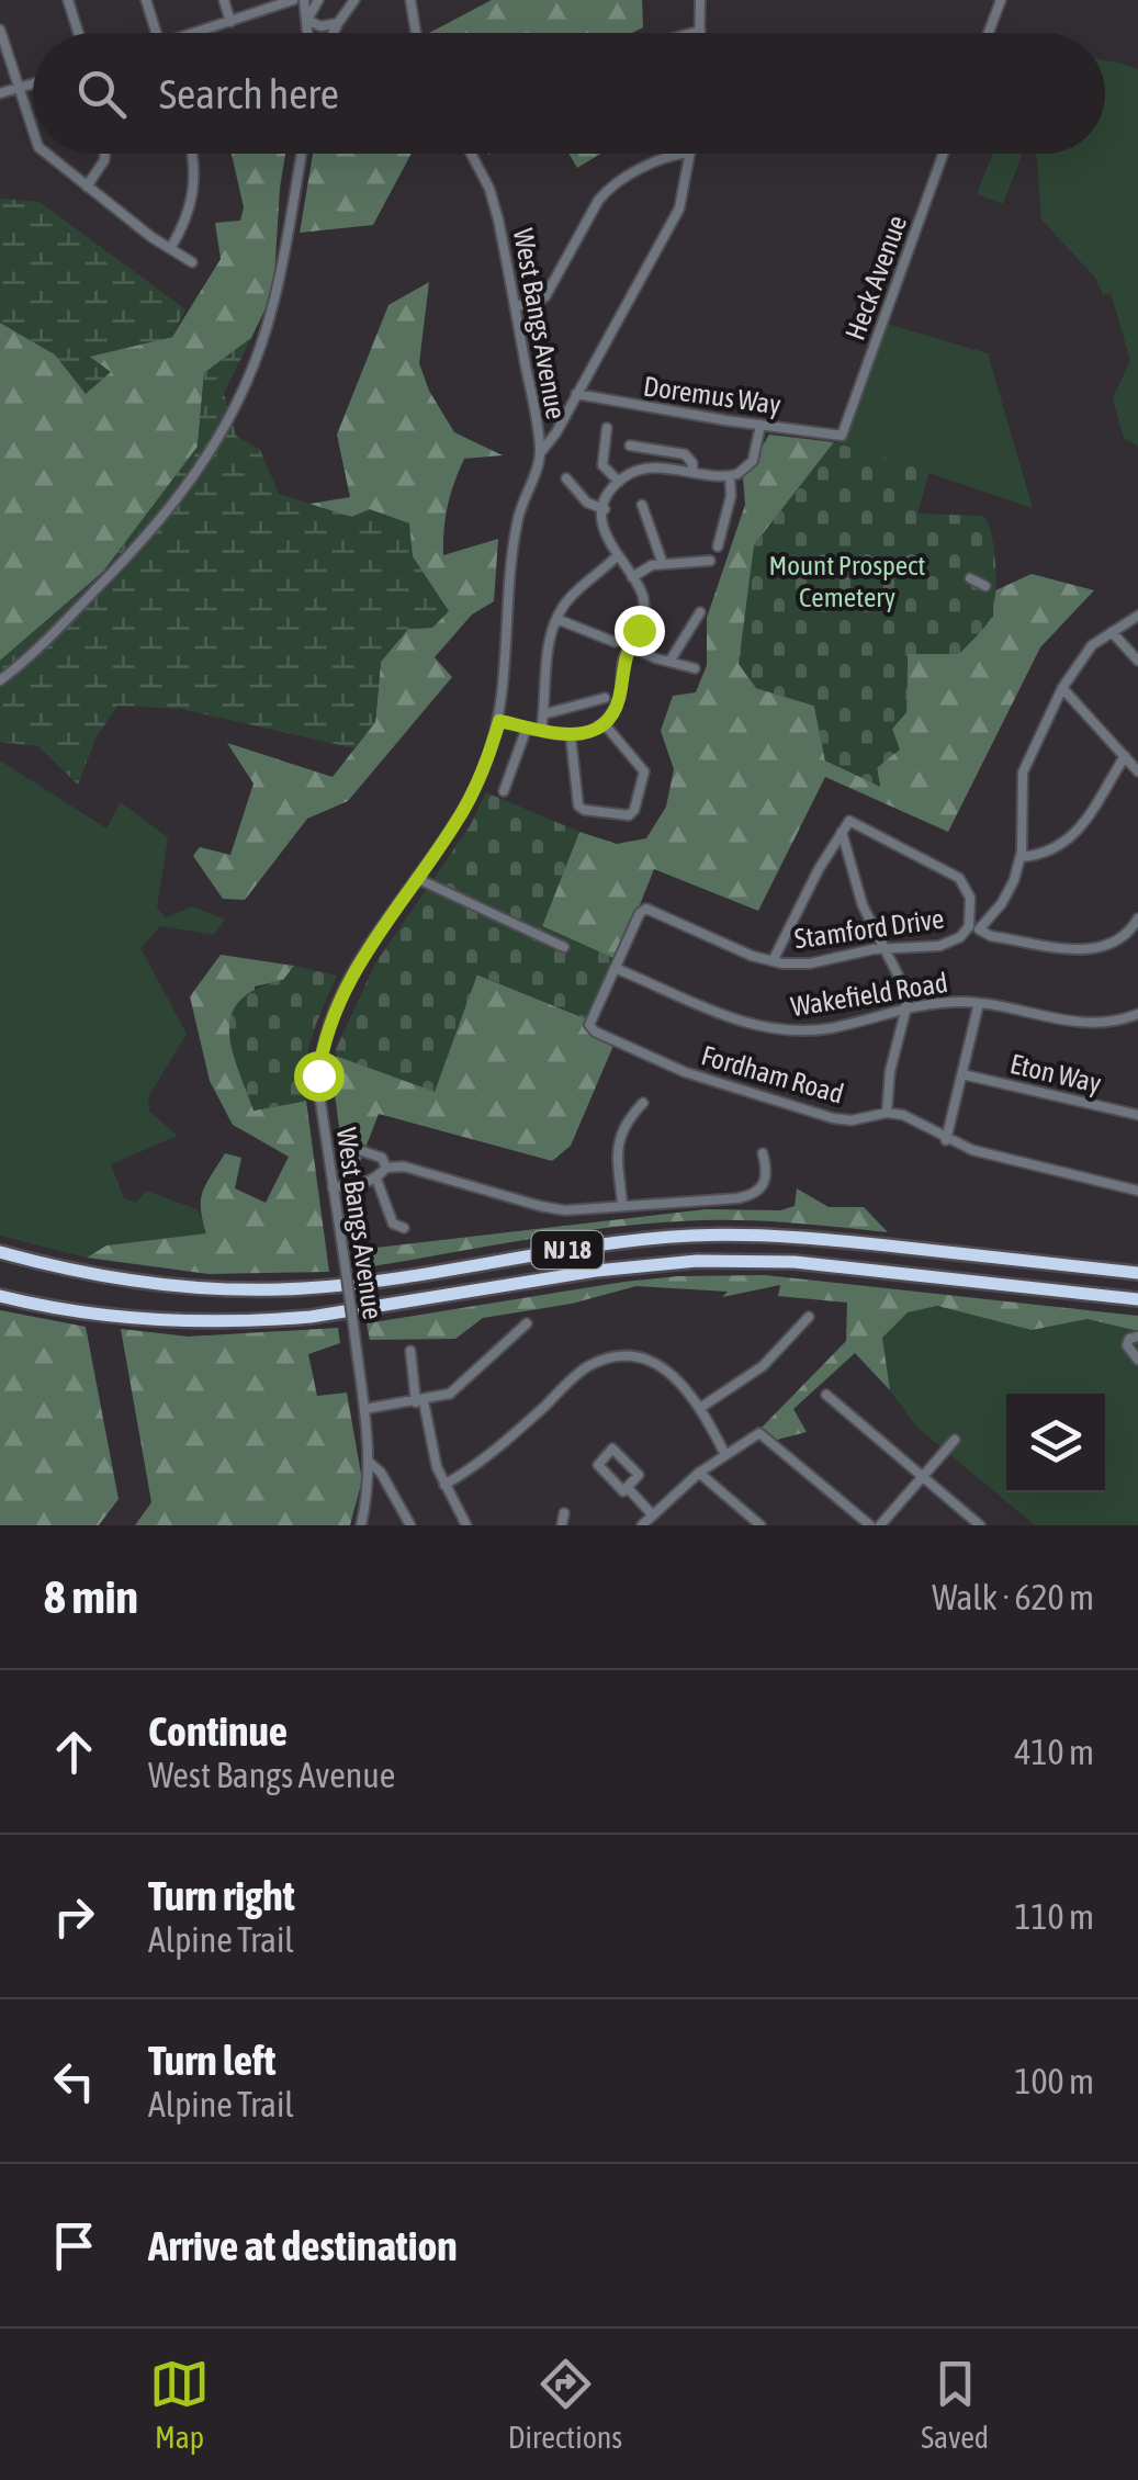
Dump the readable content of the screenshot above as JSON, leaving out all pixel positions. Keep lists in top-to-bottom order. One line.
{"streets":{"highway":["NJ 18"],"street":["Heck Avenue","West Bangs Avenue","Doremus Way","Stamford Drive","Wakefield Road","Eton Way","Fordham Road"]},"crossings":[["Heck Avenue","Doremus Way"],["Stamford Drive","Wakefield Road"],["Stamford Drive","Fordham Road"],["Wakefield Road","Fordham Road"]],"parks":["Mount Prospect Cemetery"],"page":{"search":"Search here","heading":["8 min","Walk · 620 m"],"list":[["Continue","West Bangs Avenue","410 m"],["Turn right","Alpine Trail","110 m"],["Turn left","Alpine Trail","100 m"],"Arrive at destination"],"nav":["Map","Directions","Saved"]}}
